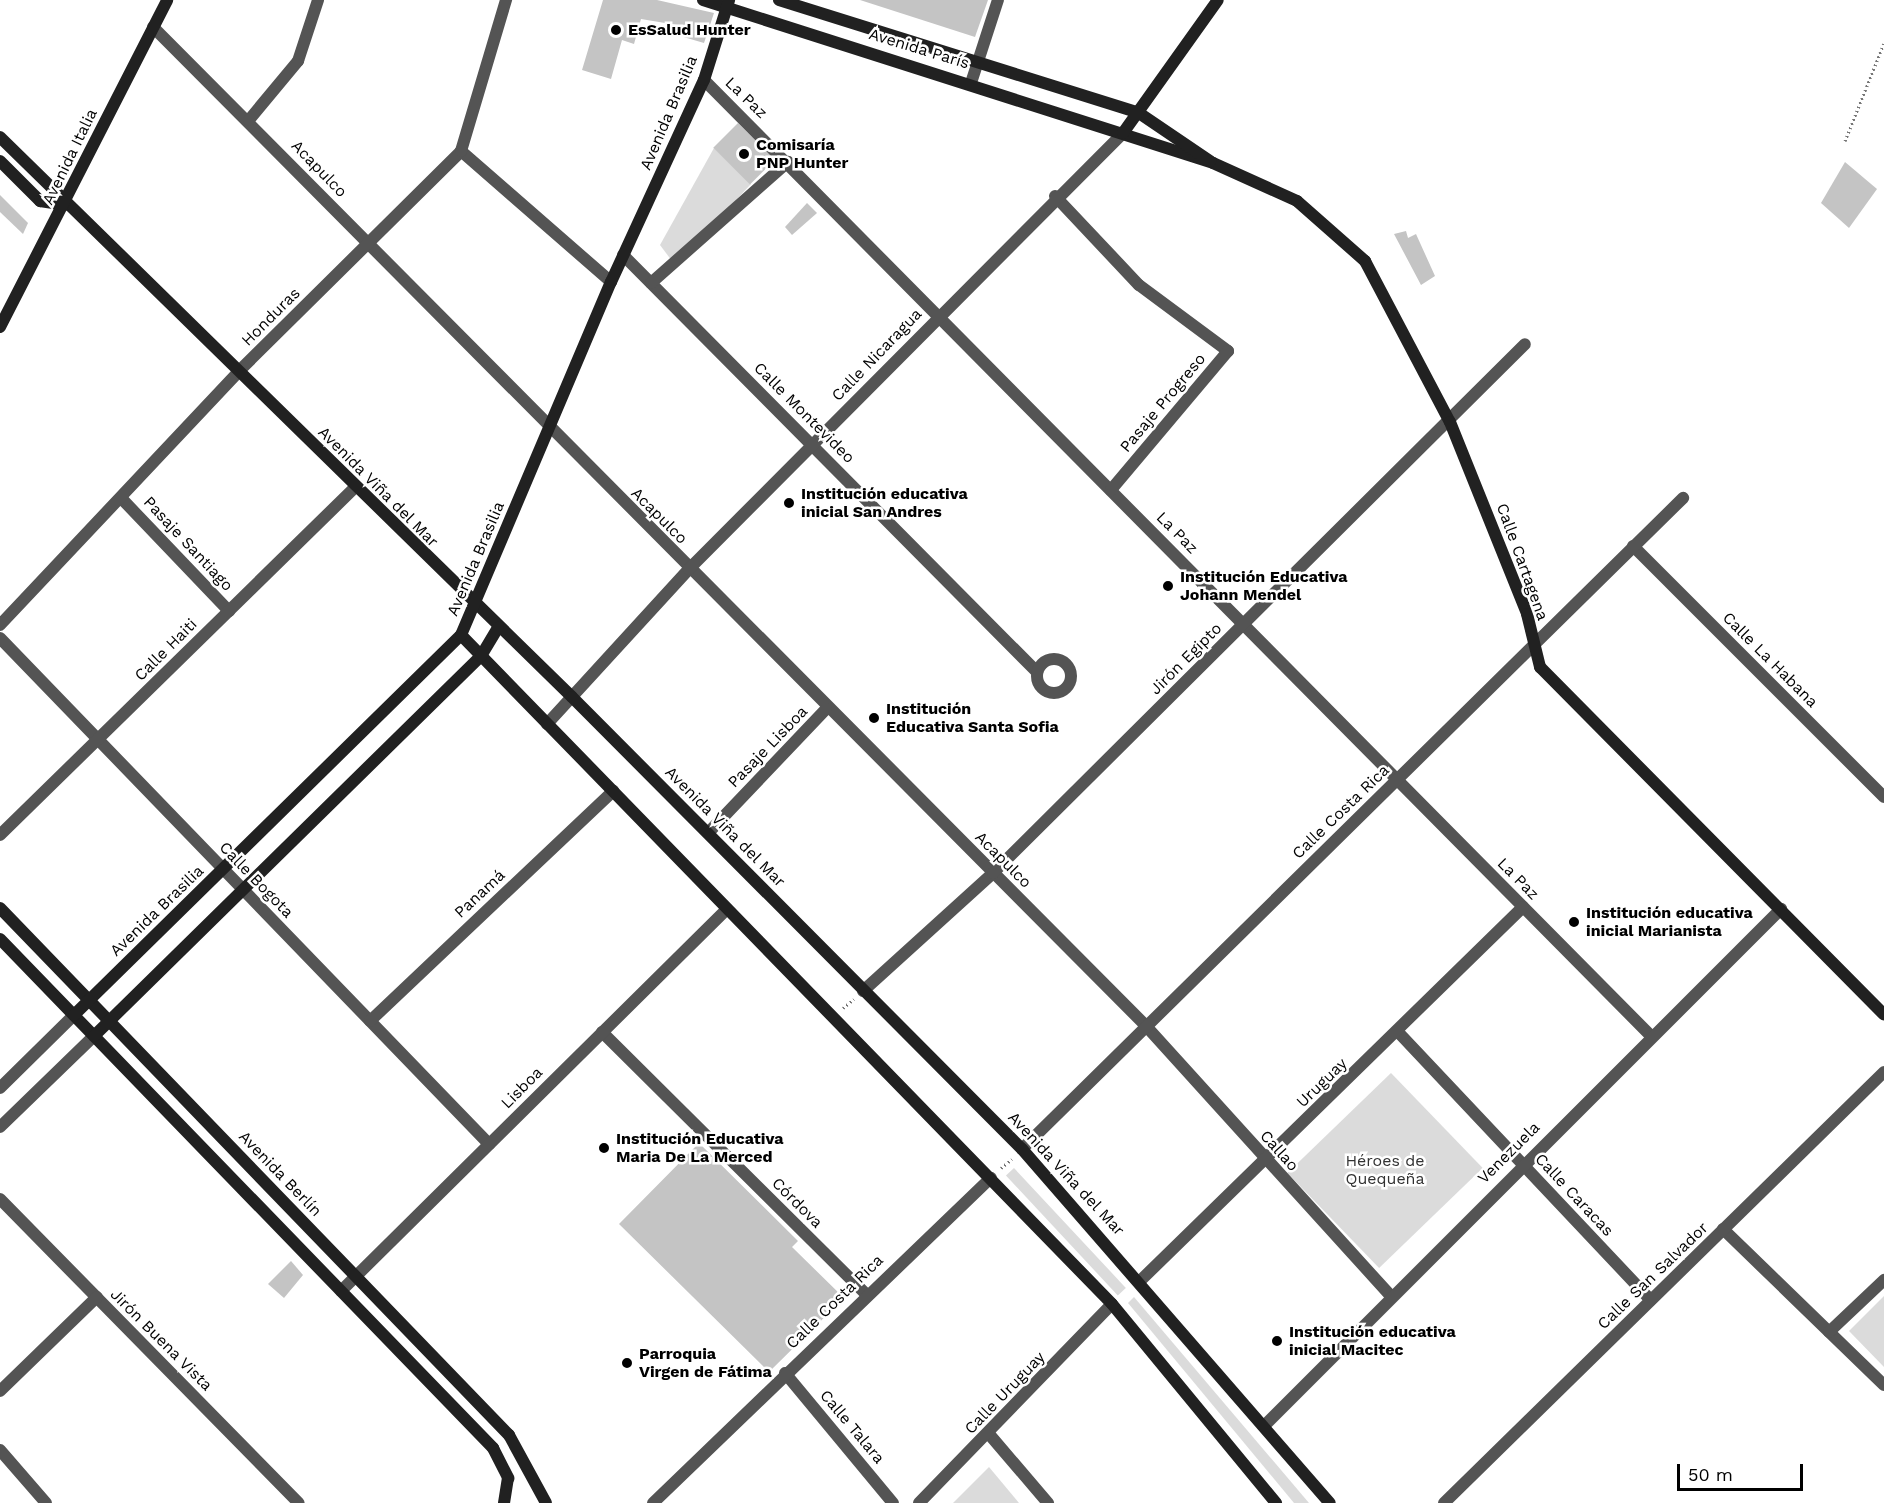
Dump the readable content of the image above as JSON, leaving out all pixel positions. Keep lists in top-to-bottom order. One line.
{"streets":{"street":["Avenida París","La Paz","Avenida Brasilia","Avenida Italia","Acapulco","Honduras","Calle Nicaragua","Pasaje Progreso","Calle Montevideo","Avenida Viña del Mar","Pasaje Santiago","Calle Cartagena","Calle Haiti","Jirón Egipto","Calle La Habana","Pasaje Lisboa","Calle Costa Rica","Calle Bogota","Panamá","Uruguay","Lisboa","Callao","Venezuela","Avenida Berlín","Calle Caracas","Córdova","Calle San Salvador","Jirón Buena Vista","Calle Uruguay","Calle Talara"]},"crossings":[["Avenida París","Avenida Brasilia"],["Avenida París","Calle Nicaragua"],["Avenida París","Calle Cartagena"],["La Paz","Avenida Brasilia"],["La Paz","Calle Nicaragua"],["La Paz","Pasaje Progreso"],["La Paz","Jirón Egipto"],["La Paz","Calle Costa Rica"],["La Paz","Uruguay"],["La Paz","Venezuela"],["Avenida Brasilia","Acapulco"],["Avenida Brasilia","Calle Montevideo"],["Avenida Brasilia","Avenida Viña del Mar"],["Avenida Brasilia","Calle Bogota"],["Avenida Brasilia","Avenida Berlín"],["Avenida Italia","Acapulco"],["Avenida Italia","Avenida Viña del Mar"],["Acapulco","Honduras"],["Acapulco","Calle Nicaragua"],["Acapulco","Jirón Egipto"],["Acapulco","Pasaje Lisboa"],["Acapulco","Calle Costa Rica"],["Acapulco","Callao"],["Honduras","Avenida Viña del Mar"],["Honduras","Pasaje Santiago"],["Calle Nicaragua","Pasaje Progreso"],["Calle Nicaragua","Calle Montevideo"],["Calle Nicaragua","Avenida Viña del Mar"],["Calle Nicaragua","Calle Cartagena"],["Avenida Viña del Mar","Calle Haiti"],["Avenida Viña del Mar","Jirón Egipto"],["Avenida Viña del Mar","Pasaje Lisboa"],["Avenida Viña del Mar","Calle Costa Rica"],["Avenida Viña del Mar","Uruguay"],["Avenida Viña del Mar","Venezuela"],["Pasaje Santiago","Calle Haiti"],["Calle Cartagena","Jirón Egipto"],["Calle Cartagena","Calle Costa Rica"],["Calle Cartagena","Venezuela"],["Calle Haiti","Calle Bogota"],["Calle La Habana","Calle Costa Rica"],["Calle Costa Rica","Callao"],["Calle Costa Rica","Córdova"],["Calle Costa Rica","Calle Talara"],["Calle Bogota","Panamá"],["Calle Bogota","Lisboa"],["Uruguay","Callao"],["Uruguay","Calle Caracas"],["Lisboa","Avenida Berlín"],["Lisboa","Córdova"],["Callao","Venezuela"],["Venezuela","Calle Caracas"],["Calle Caracas","Calle San Salvador"]],"parks":["Héroes de Quequeña"],"places":["EsSalud Hunter","Comisaría PNP Hunter","Institución educativa inicial San Andres","Institución Educativa Johann Mendel","Institución Educativa Santa Sofia","Institución educativa inicial Marianista","Institución Educativa Maria De La Merced","Institución educativa inicial Macitec","Parroquia Virgen de Fátima"],"scale_bar":"50 m"}
